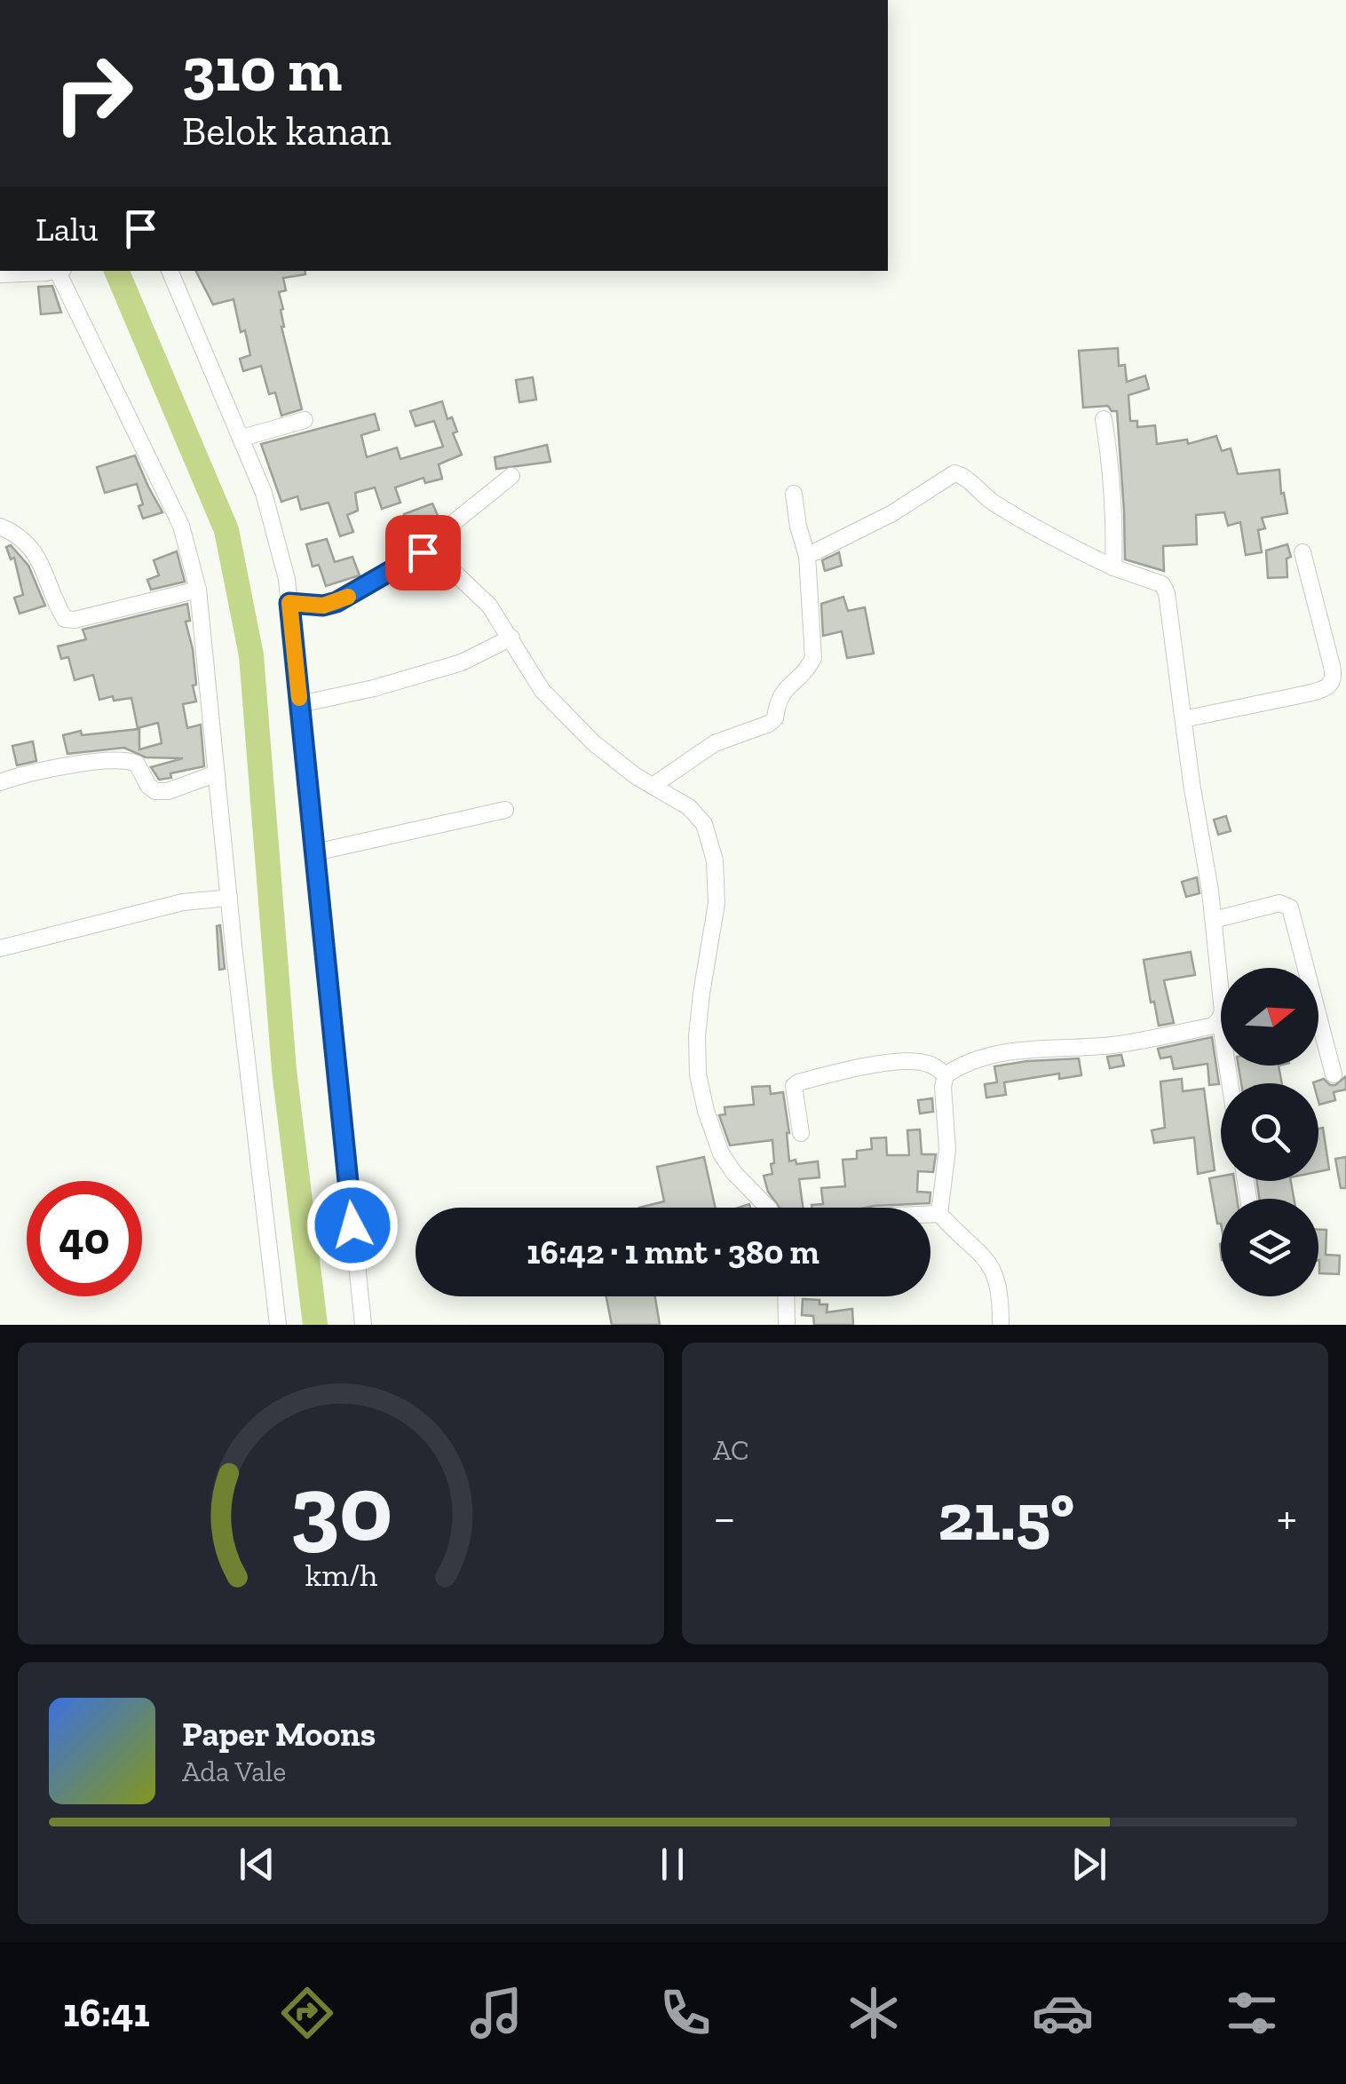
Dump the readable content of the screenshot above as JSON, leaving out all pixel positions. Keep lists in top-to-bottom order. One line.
{"north":"right","page":{"turn":["310 m","Belok kanan"],"then":"Lalu","limit":"40","trip":"16:42 · 1 mnt · 380 m","tile":"AC","heat":["−","21.5°","+"],"song":["Paper Moons","Ada Vale"],"tabs":"16:41","gauge":["30","km/h"]}}
